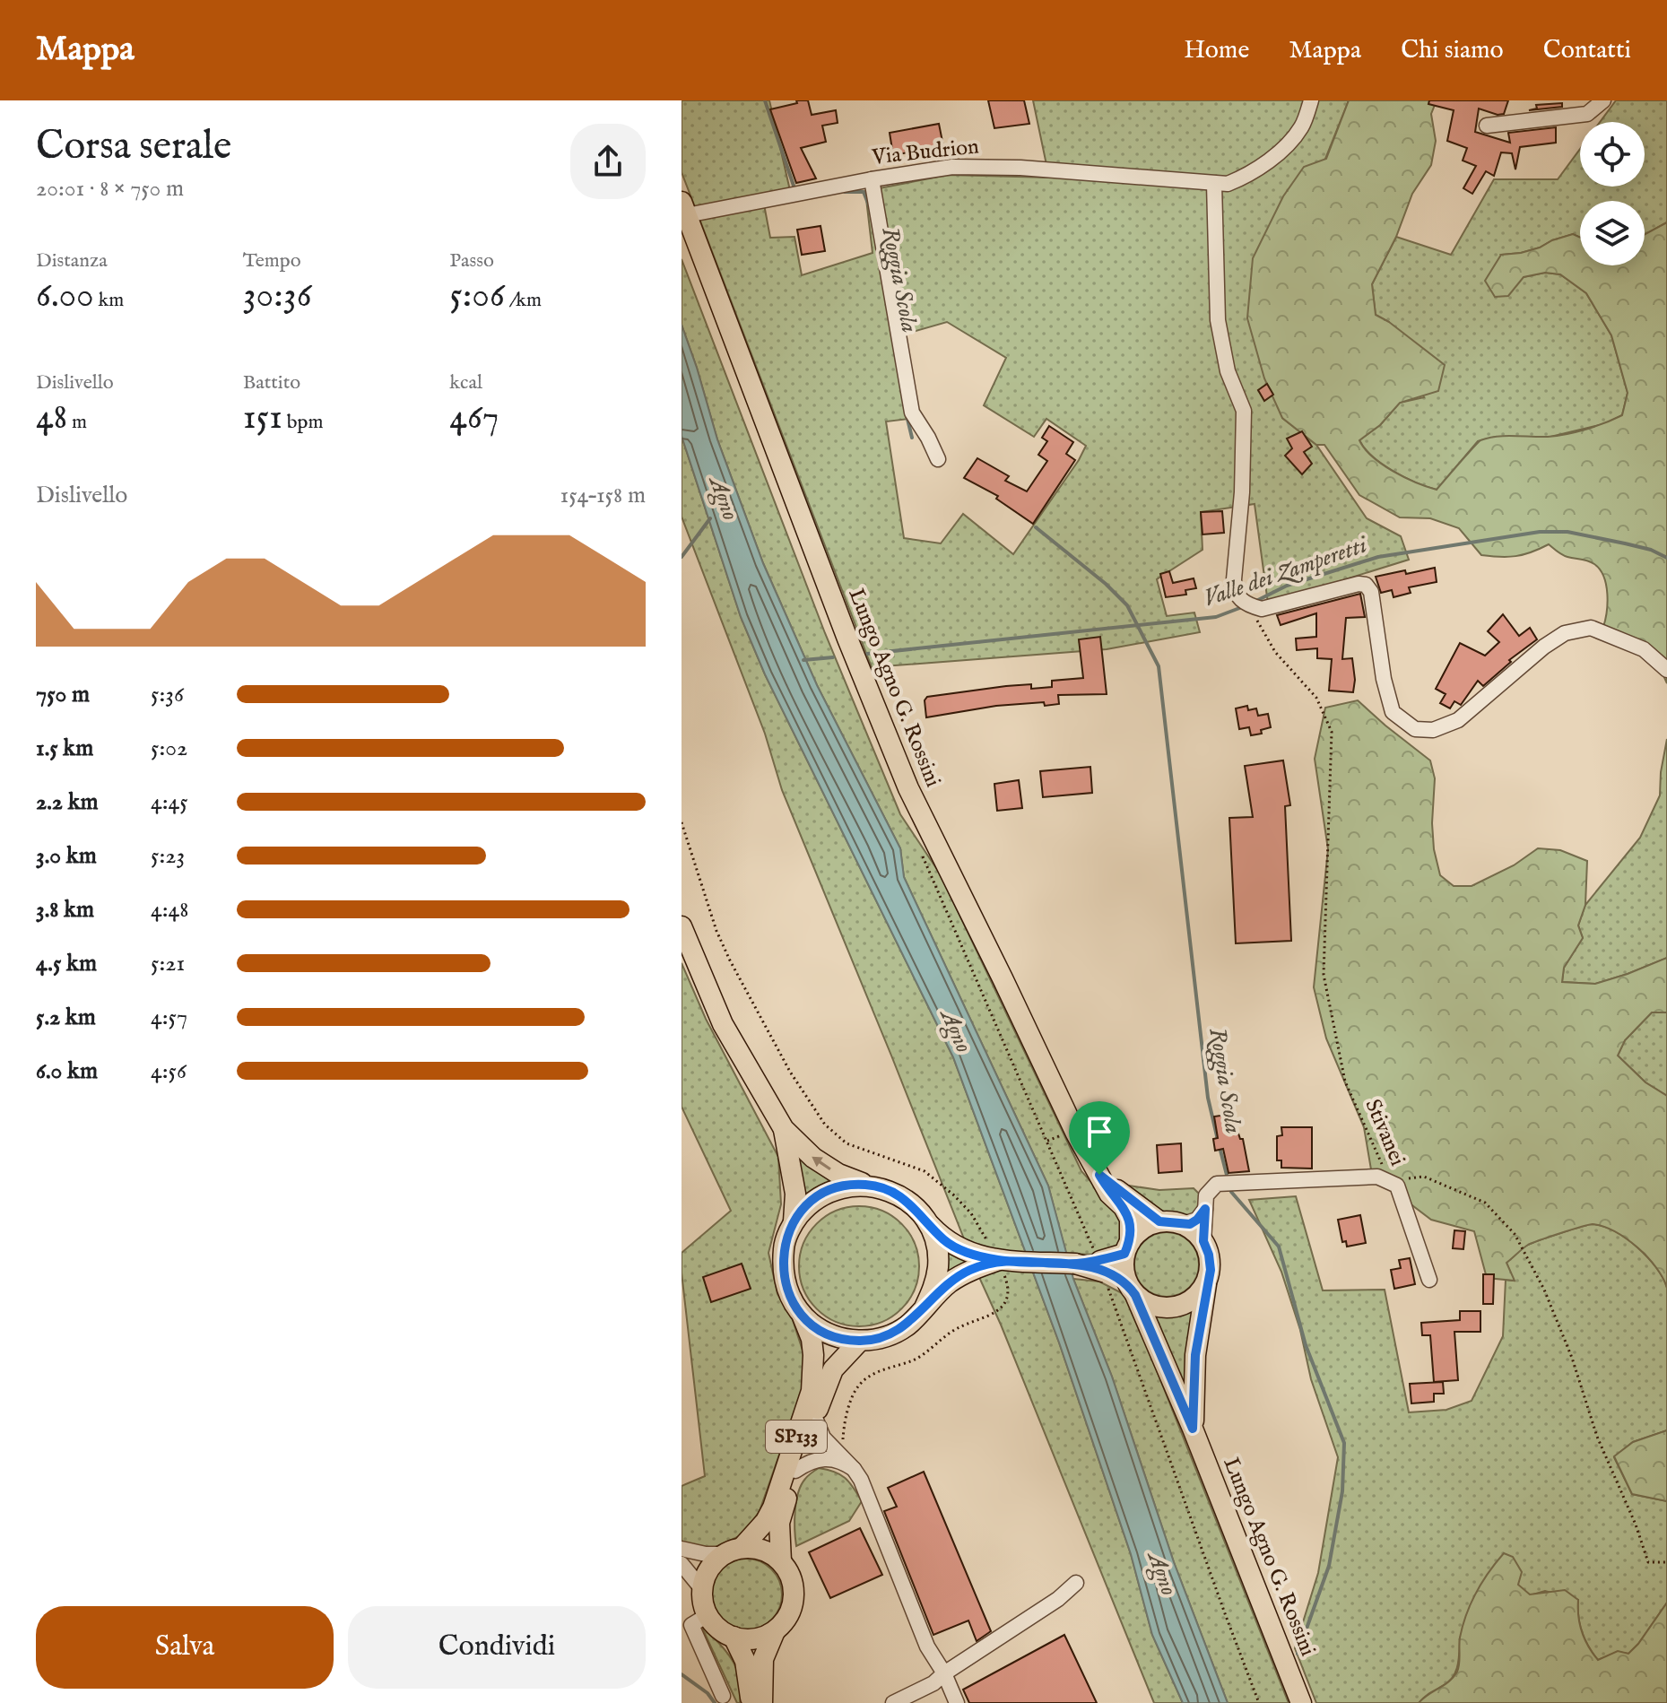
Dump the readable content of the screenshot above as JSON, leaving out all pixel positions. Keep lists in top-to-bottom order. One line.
{"streets":{"main road":["Lungo Agno G. Rossini","SP133"],"street":["Via Budrion"],"path":["Stivanei"]},"crossings":[["Via Budrion","Lungo Agno G. Rossini"]],"water":["Roggia Scola","Agno","Valle dei Zamperetti"],"page":{"header":"Mappa","nav":["Home","Mappa","Chi siamo","Contatti"],"heading":["Corsa serale","20:01 · 8 × 750 m"],"stats":[["Distanza","6.00 km"],["Tempo","30:36"],["Passo","5:06 /km"],["Dislivello","48 m"],["Battito","151 bpm"],["kcal","467"]],"chart":["Dislivello","154–158 m"],"list":[{"name":"750 m","note":"5:36"},{"name":"1.5 km","note":"5:02"},{"name":"2.2 km","note":"4:45"},{"name":"3.0 km","note":"5:23"},{"name":"3.8 km","note":"4:48"},{"name":"4.5 km","note":"5:21"},{"name":"5.2 km","note":"4:57"},{"name":"6.0 km","note":"4:56"}],"buttons":["Salva","Condividi"]}}
